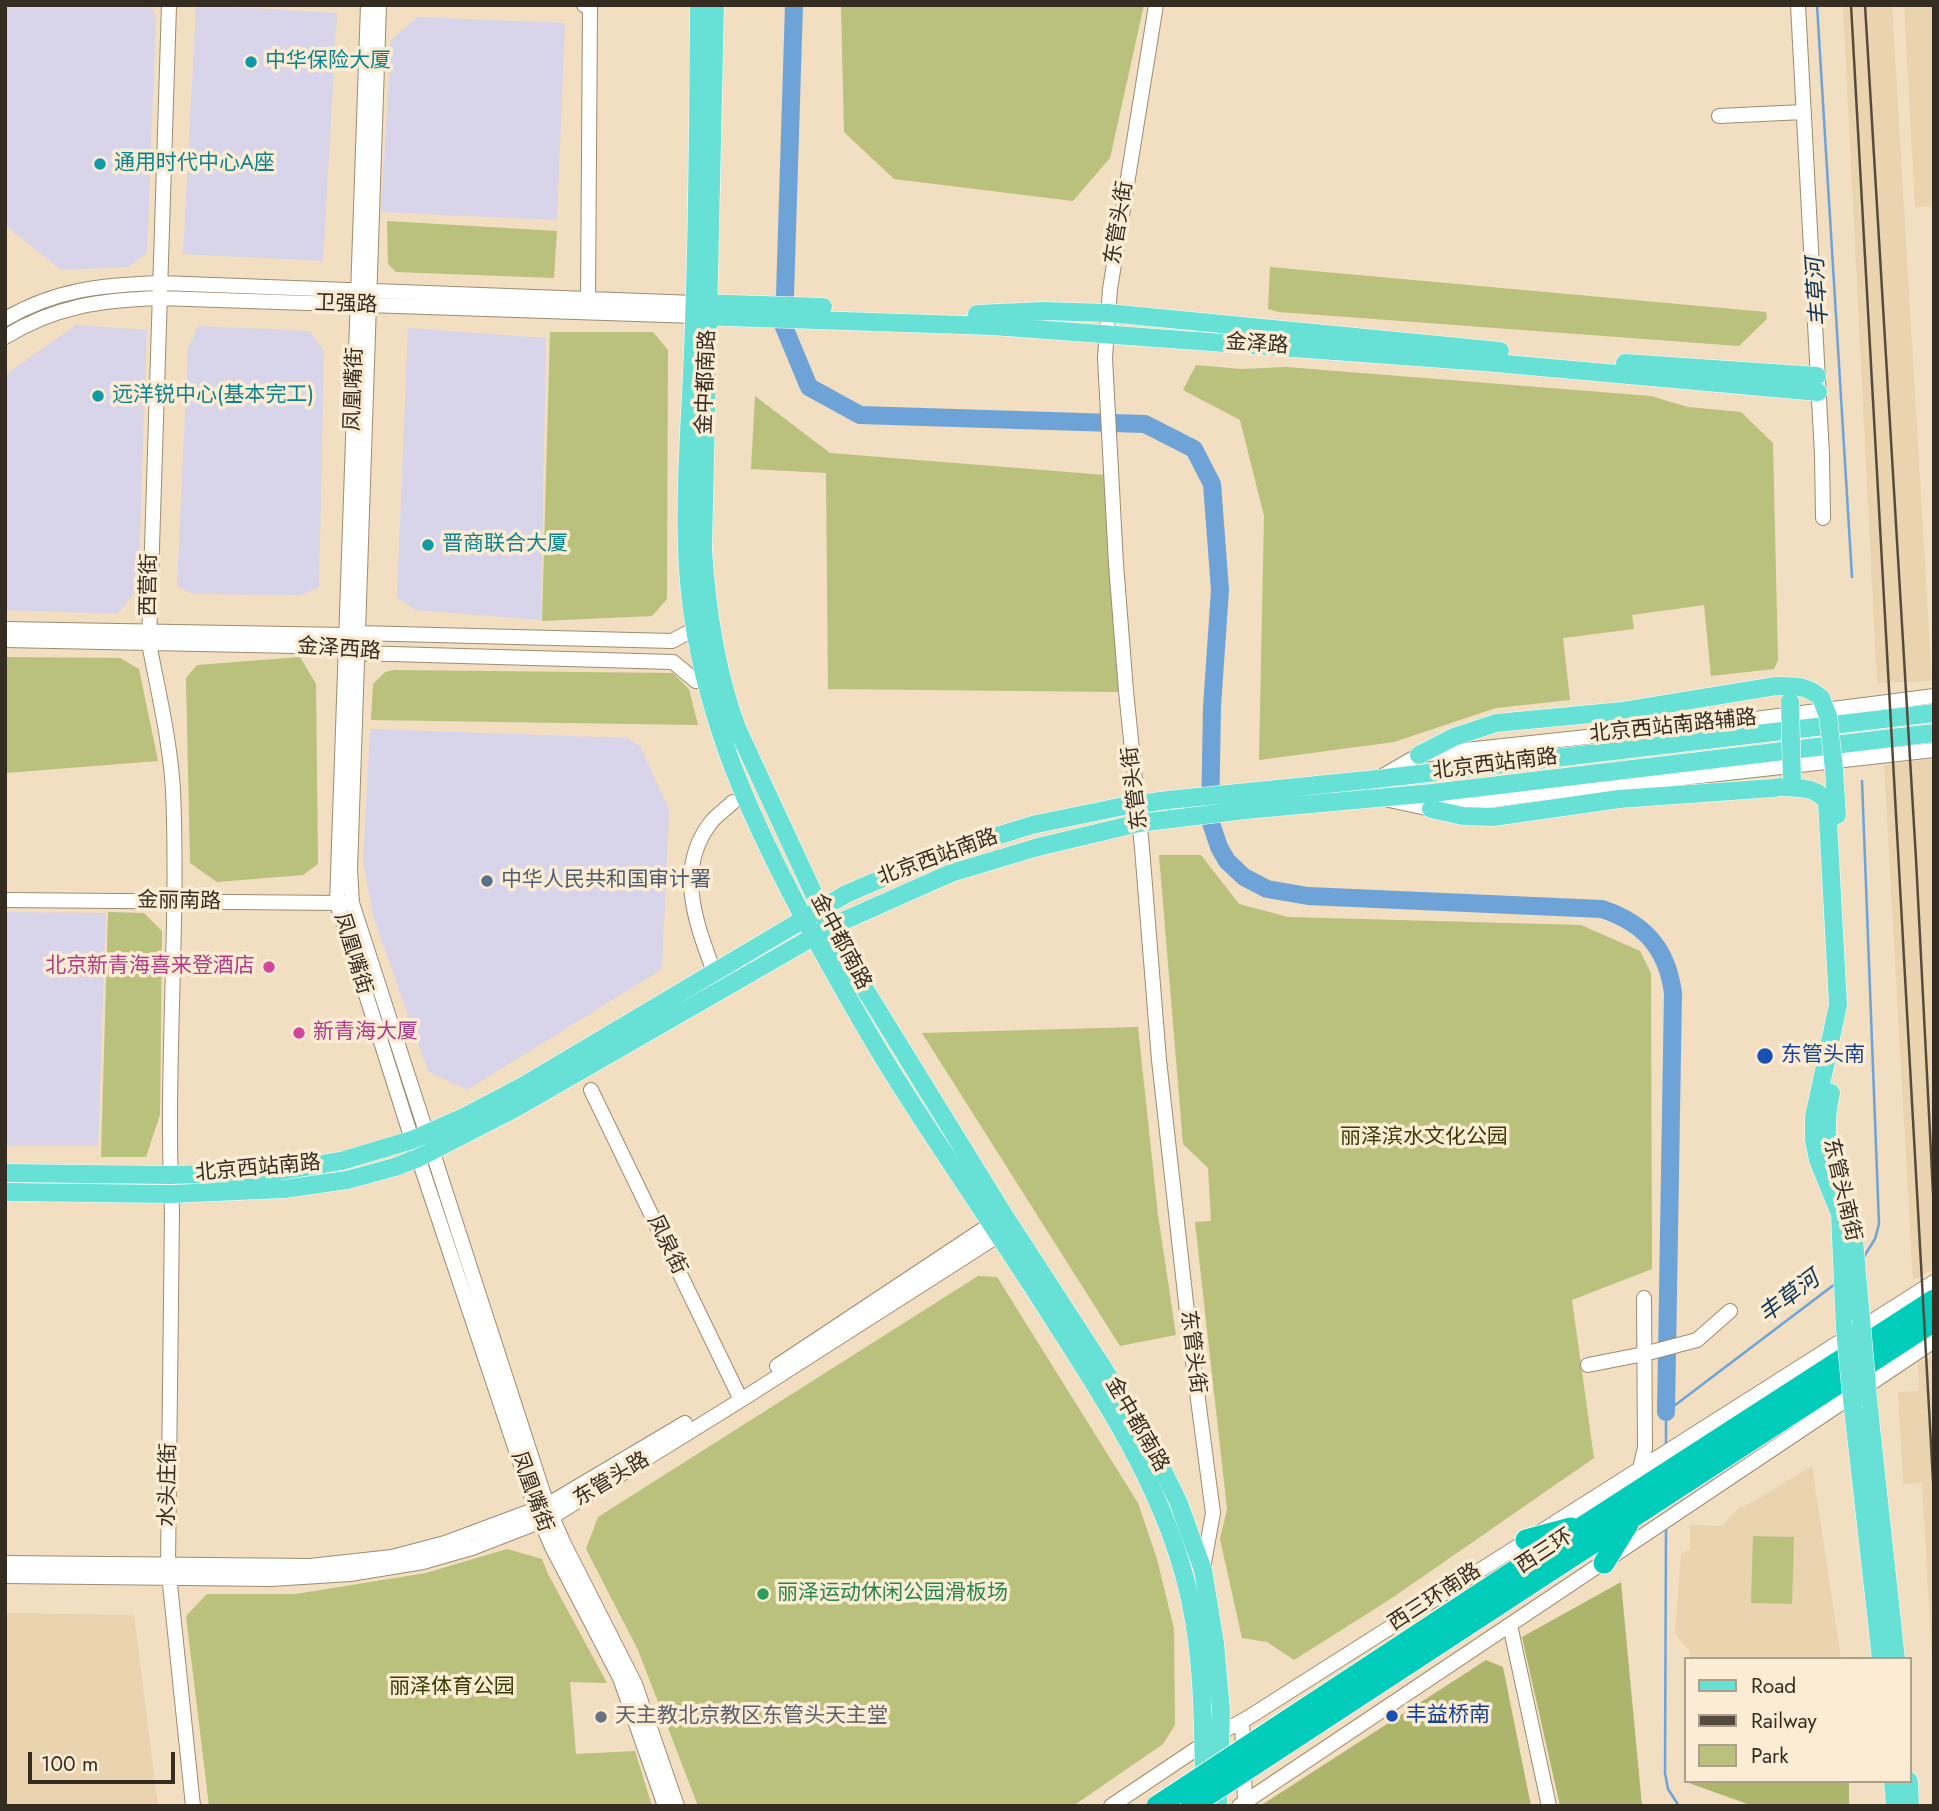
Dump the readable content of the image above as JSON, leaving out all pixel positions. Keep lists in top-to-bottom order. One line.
{"streets":{"highway":["西三环"],"main road":["金泽路","金中都南路","北京西站南路","东管头南街"],"street":["东管头街","卫强路","凤凰嘴街","西营街","金泽西路","北京西站南路辅路","金丽南路","凤泉街","东管头路","水头庄街","西三环南路"]},"crossings":[["东管头街","金泽路"],["东管头街","金中都南路"],["东管头街","北京西站南路"],["卫强路","金泽路"],["卫强路","金中都南路"],["卫强路","凤凰嘴街"],["卫强路","西营街"],["金泽路","金中都南路"],["金中都南路","北京西站南路"],["金中都南路","东管头路"],["金中都南路","西三环南路"],["凤凰嘴街","金泽西路"],["凤凰嘴街","北京西站南路"],["凤凰嘴街","金丽南路"],["凤凰嘴街","东管头路"],["西营街","金泽西路"],["西营街","北京西站南路"],["西营街","金丽南路"],["西营街","水头庄街"],["北京西站南路辅路","北京西站南路"],["北京西站南路辅路","东管头南街"],["北京西站南路","水头庄街"],["凤泉街","东管头路"],["东管头路","水头庄街"],["西三环","西三环南路"]],"water":["丰草河"],"parks":["丽泽滨水文化公园","丽泽体育公园"],"places":["中华保险大厦","通用时代中心A座","远洋锐中心(基本完工)","晋商联合大厦","中华人民共和国审计署","北京新青海喜来登酒店","新青海大厦","东管头南","丽泽运动休闲公园滑板场","丰益桥南","天主教北京教区东管头天主堂"],"legend":["Road","Railway","Park"],"scale_bar":"100 m"}
